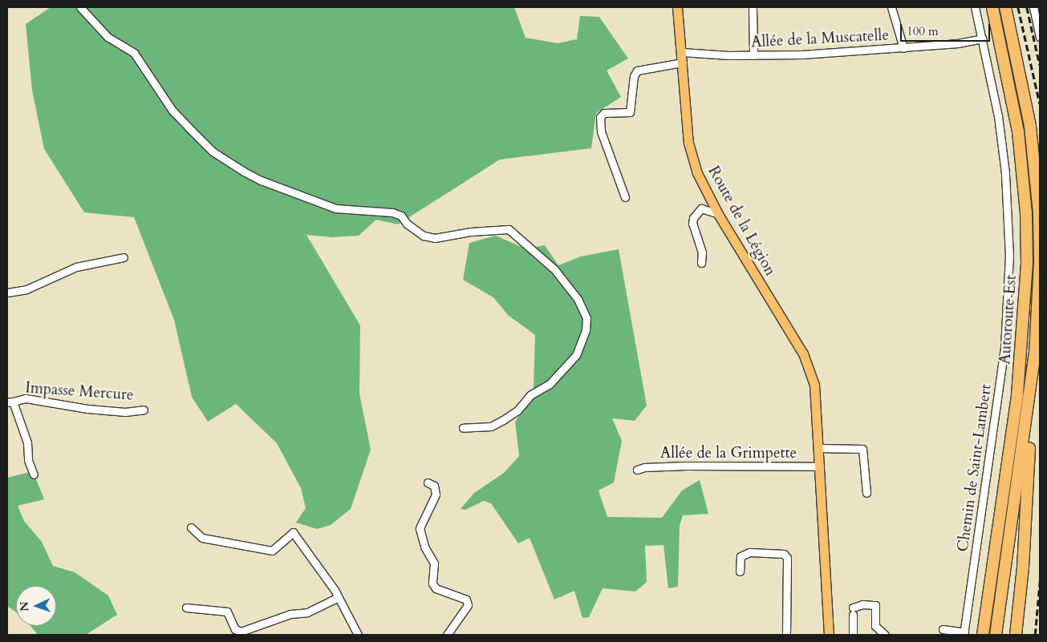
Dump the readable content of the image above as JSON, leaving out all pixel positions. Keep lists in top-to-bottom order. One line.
{"streets":{"highway":["Autoroute Est"],"main road":["Route de la Légion"],"street":["Allée de la Muscatelle","Impasse Mercure","Allée de la Grimpette","Chemin de Saint-Lambert"]},"crossings":[["Allée de la Muscatelle","Route de la Légion"],["Allée de la Muscatelle","Chemin de Saint-Lambert"],["Route de la Légion","Allée de la Grimpette"]],"scale_bar":"100 m","north":"left"}
